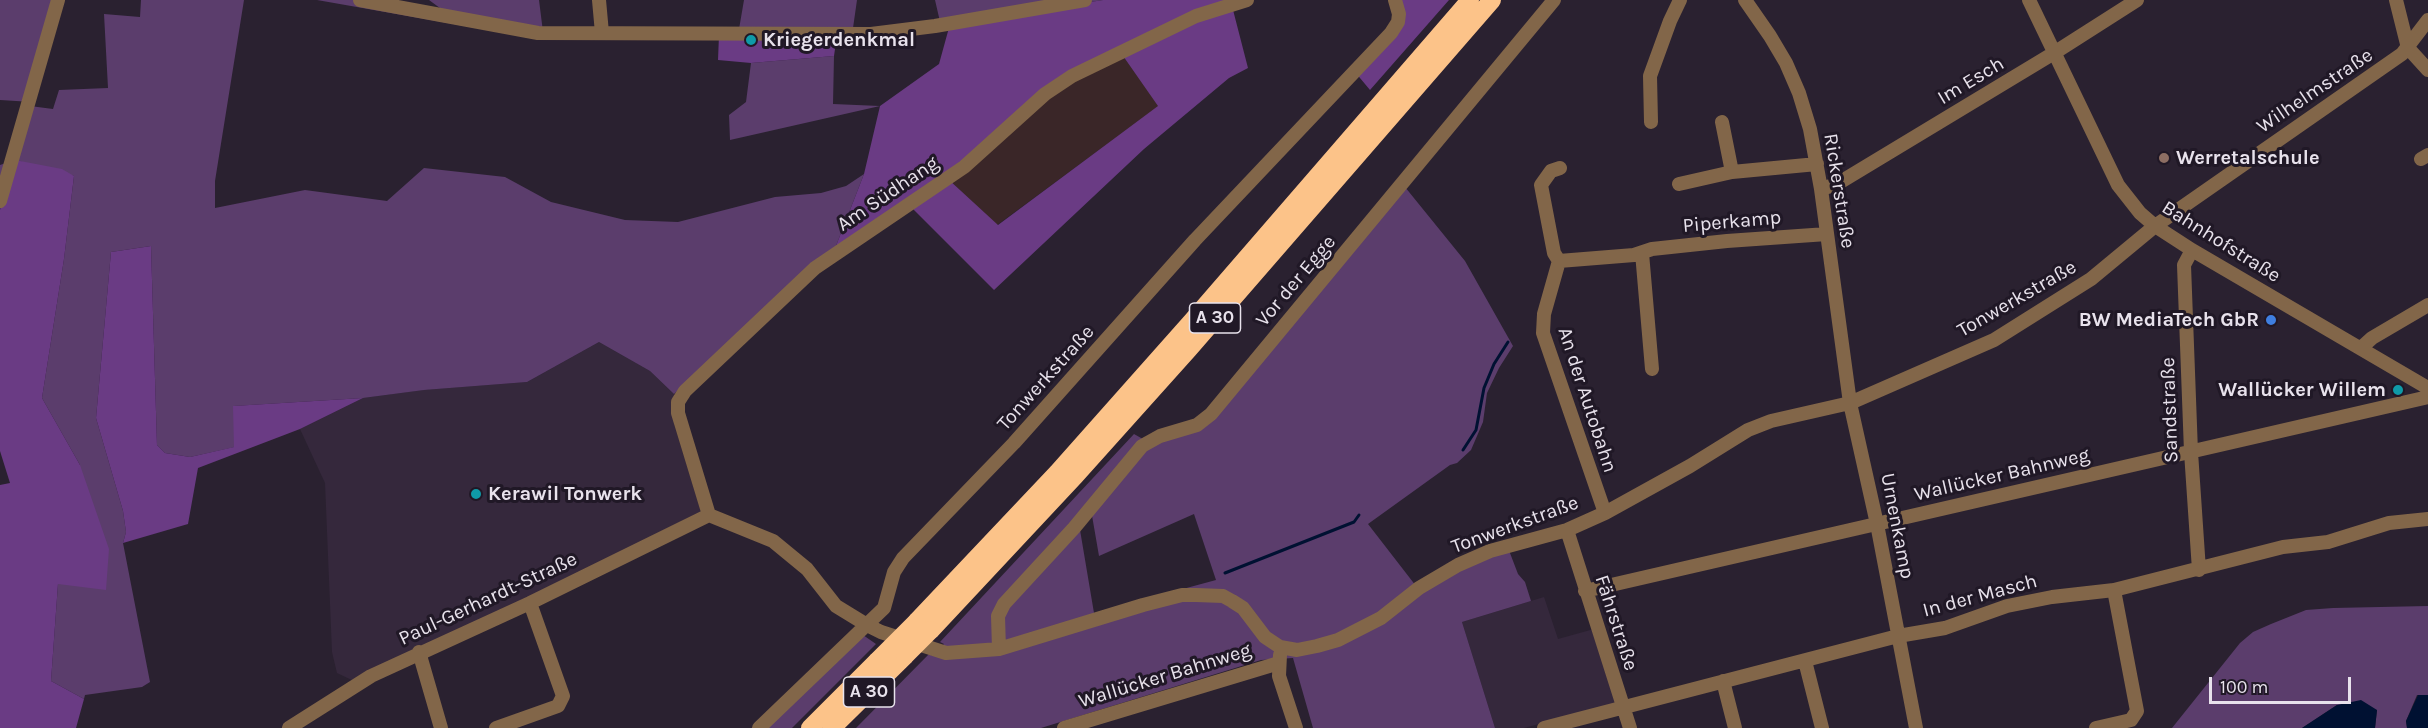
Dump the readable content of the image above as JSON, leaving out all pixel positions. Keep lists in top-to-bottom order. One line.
{"streets":{"highway":["A 30"],"street":["Im Esch","Wilhelmstraße","Rickerstraße","Am Südhang","Piperkamp","Bahnhofstraße","Vor der Egge","Tonwerkstraße","An der Autobahn","Sandstraße","Wallücker Bahnweg","Urnenkamp","In der Masch","Paul-Gerhardt-Straße","Fährstraße"]},"crossings":[["Im Esch","Rickerstraße"],["Im Esch","Bahnhofstraße"],["Wilhelmstraße","Bahnhofstraße"],["Wilhelmstraße","Tonwerkstraße"],["Rickerstraße","Piperkamp"],["Rickerstraße","Tonwerkstraße"],["Rickerstraße","Urnenkamp"],["Am Südhang","Paul-Gerhardt-Straße"],["Piperkamp","An der Autobahn"],["Bahnhofstraße","Tonwerkstraße"],["Bahnhofstraße","Sandstraße"],["Tonwerkstraße","An der Autobahn"],["Tonwerkstraße","Urnenkamp"],["Tonwerkstraße","Fährstraße"],["Sandstraße","Wallücker Bahnweg"],["Sandstraße","In der Masch"],["Wallücker Bahnweg","Urnenkamp"],["Wallücker Bahnweg","Fährstraße"],["Urnenkamp","In der Masch"],["In der Masch","Fährstraße"]],"places":["Kriegerdenkmal","Werretalschule","BW MediaTech GbR","Wallücker Willem","Kerawil Tonwerk"],"scale_bar":"100 m"}
